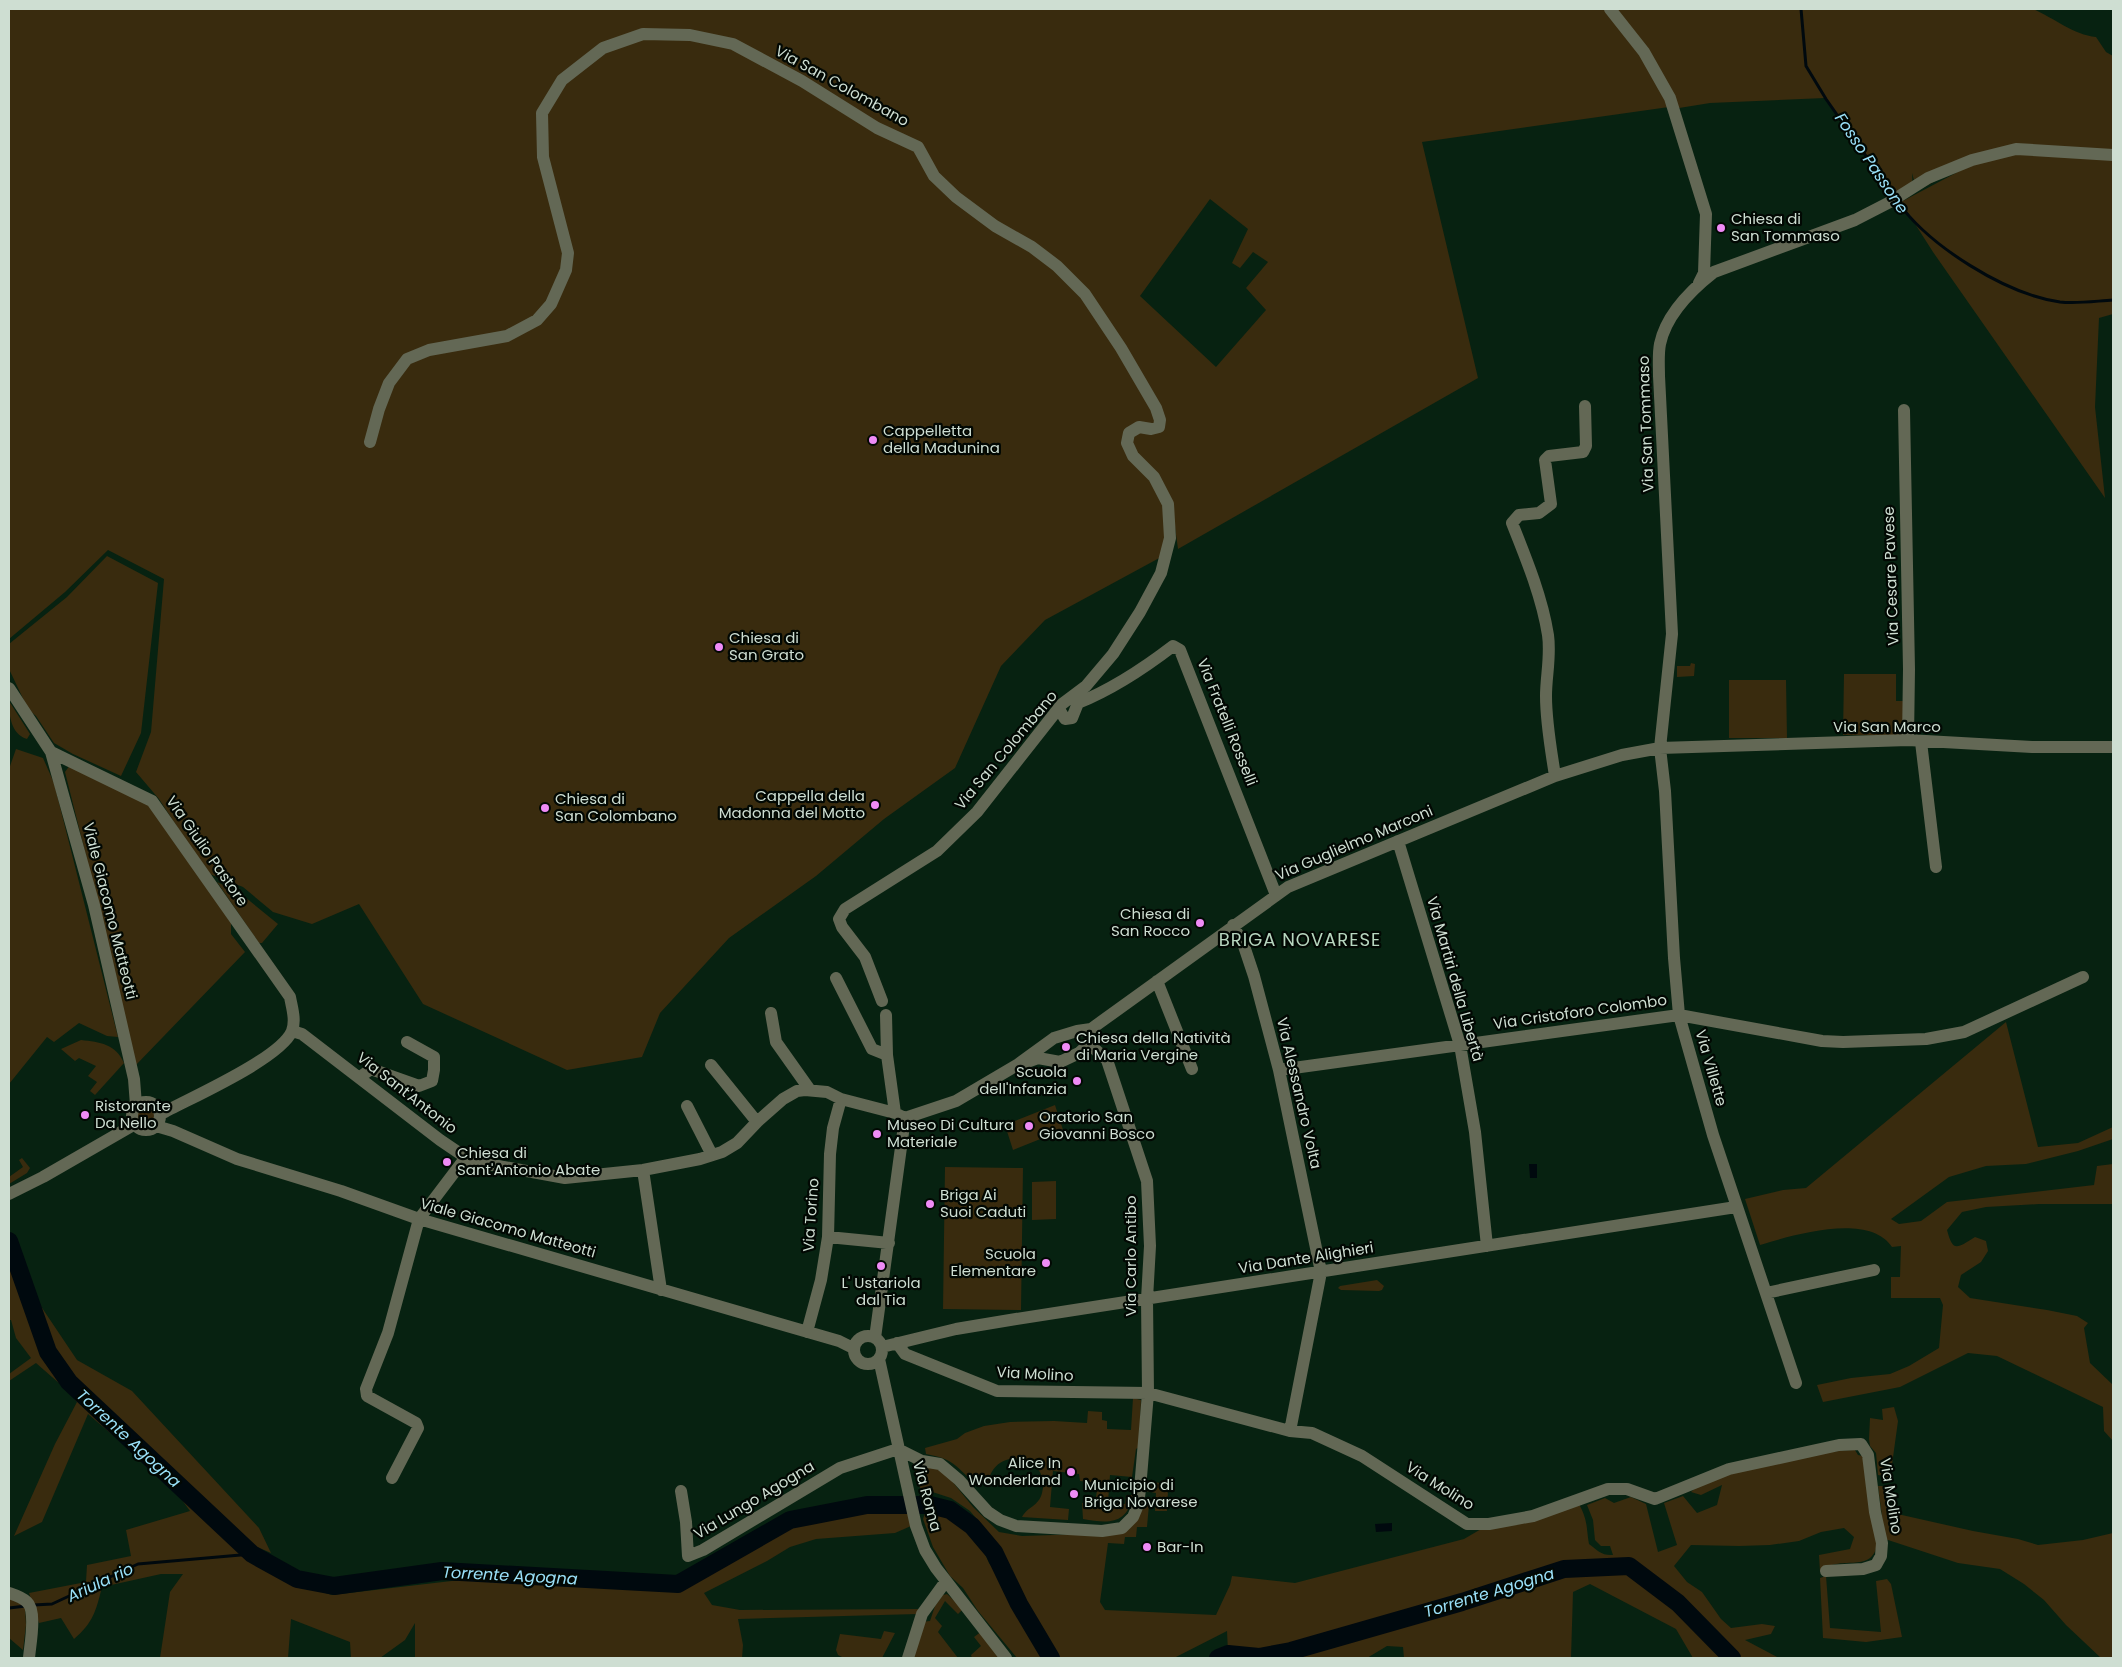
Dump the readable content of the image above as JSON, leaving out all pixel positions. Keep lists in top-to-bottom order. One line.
{"streets":{"street":["Via San Colombano","Via San Tommaso","Via Cesare Pavese","Via Fratelli Rosselli","Via San Marco","Via Guglielmo Marconi","Via Giulio Pastore","Viale Giacomo Matteotti","Via Martiri della Libertà","Via Cristoforo Colombo","Via Villette","Via Sant'Antonio","Via Alessandro Volta","Via Torino","Via Carlo Antibo","Via Dante Alighieri","Via Molino","Via Roma","Via Lungo Agogna"]},"crossings":[["Via San Colombano","Via Fratelli Rosselli"],["Via San Tommaso","Via San Marco"],["Via San Tommaso","Via Guglielmo Marconi"],["Via San Tommaso","Via Villette"],["Via Cesare Pavese","Via San Marco"],["Via Fratelli Rosselli","Via Guglielmo Marconi"],["Via San Marco","Via Guglielmo Marconi"],["Via San Marco","Via Villette"],["Via Guglielmo Marconi","Via Martiri della Libertà"],["Via Guglielmo Marconi","Via Villette"],["Via Guglielmo Marconi","Via Sant'Antonio"],["Via Guglielmo Marconi","Via Alessandro Volta"],["Via Guglielmo Marconi","Via Carlo Antibo"],["Via Guglielmo Marconi","Via Roma"],["Via Giulio Pastore","Viale Giacomo Matteotti"],["Via Giulio Pastore","Via Sant'Antonio"],["Viale Giacomo Matteotti","Via Torino"],["Viale Giacomo Matteotti","Via Dante Alighieri"],["Viale Giacomo Matteotti","Via Roma"],["Via Martiri della Libertà","Via Cristoforo Colombo"],["Via Martiri della Libertà","Via Dante Alighieri"],["Via Cristoforo Colombo","Via Villette"],["Via Cristoforo Colombo","Via Alessandro Volta"],["Via Villette","Via Dante Alighieri"],["Via Sant'Antonio","Via Torino"],["Via Sant'Antonio","Via Roma"],["Via Alessandro Volta","Via Dante Alighieri"],["Via Carlo Antibo","Via Dante Alighieri"],["Via Carlo Antibo","Via Molino"],["Via Carlo Antibo","Via Roma"],["Via Carlo Antibo","Via Lungo Agogna"],["Via Dante Alighieri","Via Molino"],["Via Dante Alighieri","Via Roma"],["Via Roma","Via Lungo Agogna"]],"districts":["BRIGA NOVARESE"],"water":["Fosso Passone","Torrente Agogna","Ariula rio"],"places":["Chiesa di San Tommaso","Cappelletta della Madunina","Chiesa di San Grato","Cappella della Madonna del Motto","Chiesa di San Colombano","Chiesa di San Rocco","Chiesa della Natività di Maria Vergine","Scuola dell'Infanzia","Ristorante Da Nello","Oratorio San Giovanni Bosco","Museo Di Cultura Materiale","Chiesa di Sant'Antonio Abate","Briga Ai Suoi Caduti","Scuola Elementare","L' Ustariola dal Tia","Alice In Wonderland","Municipio di Briga Novarese","Bar-In"]}
